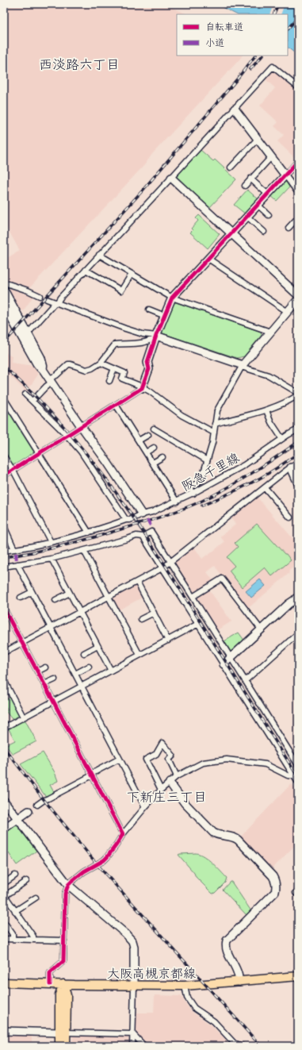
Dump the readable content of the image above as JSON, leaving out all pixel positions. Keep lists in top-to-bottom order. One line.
{"streets":{"main road":["大阪高槻京都線"],"street":["阪急千里線"]},"districts":["西淡路六丁目","下新庄三丁目"],"legend":["自転車道","小道"]}
